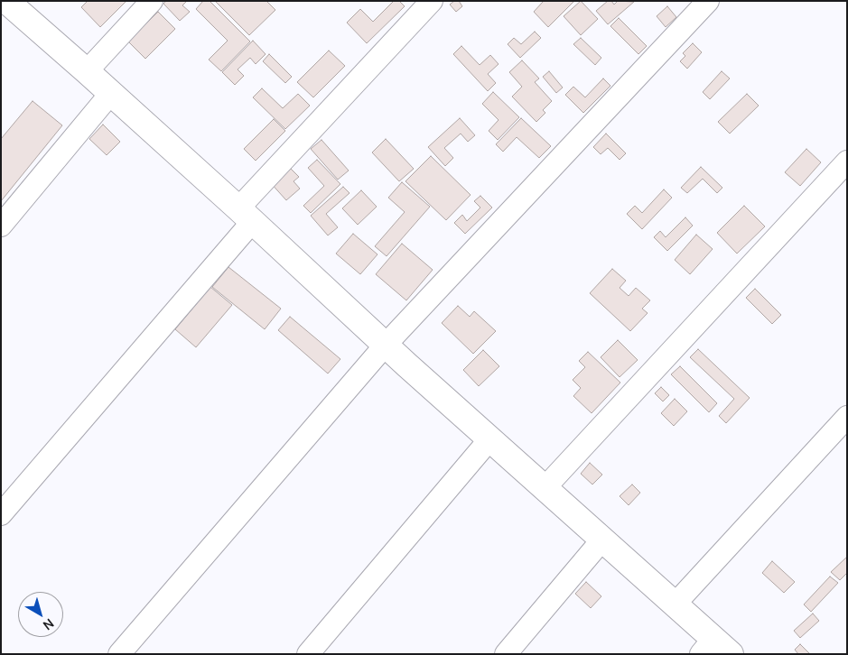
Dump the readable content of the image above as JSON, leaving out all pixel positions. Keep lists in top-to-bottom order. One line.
{"north":"bottom right"}
